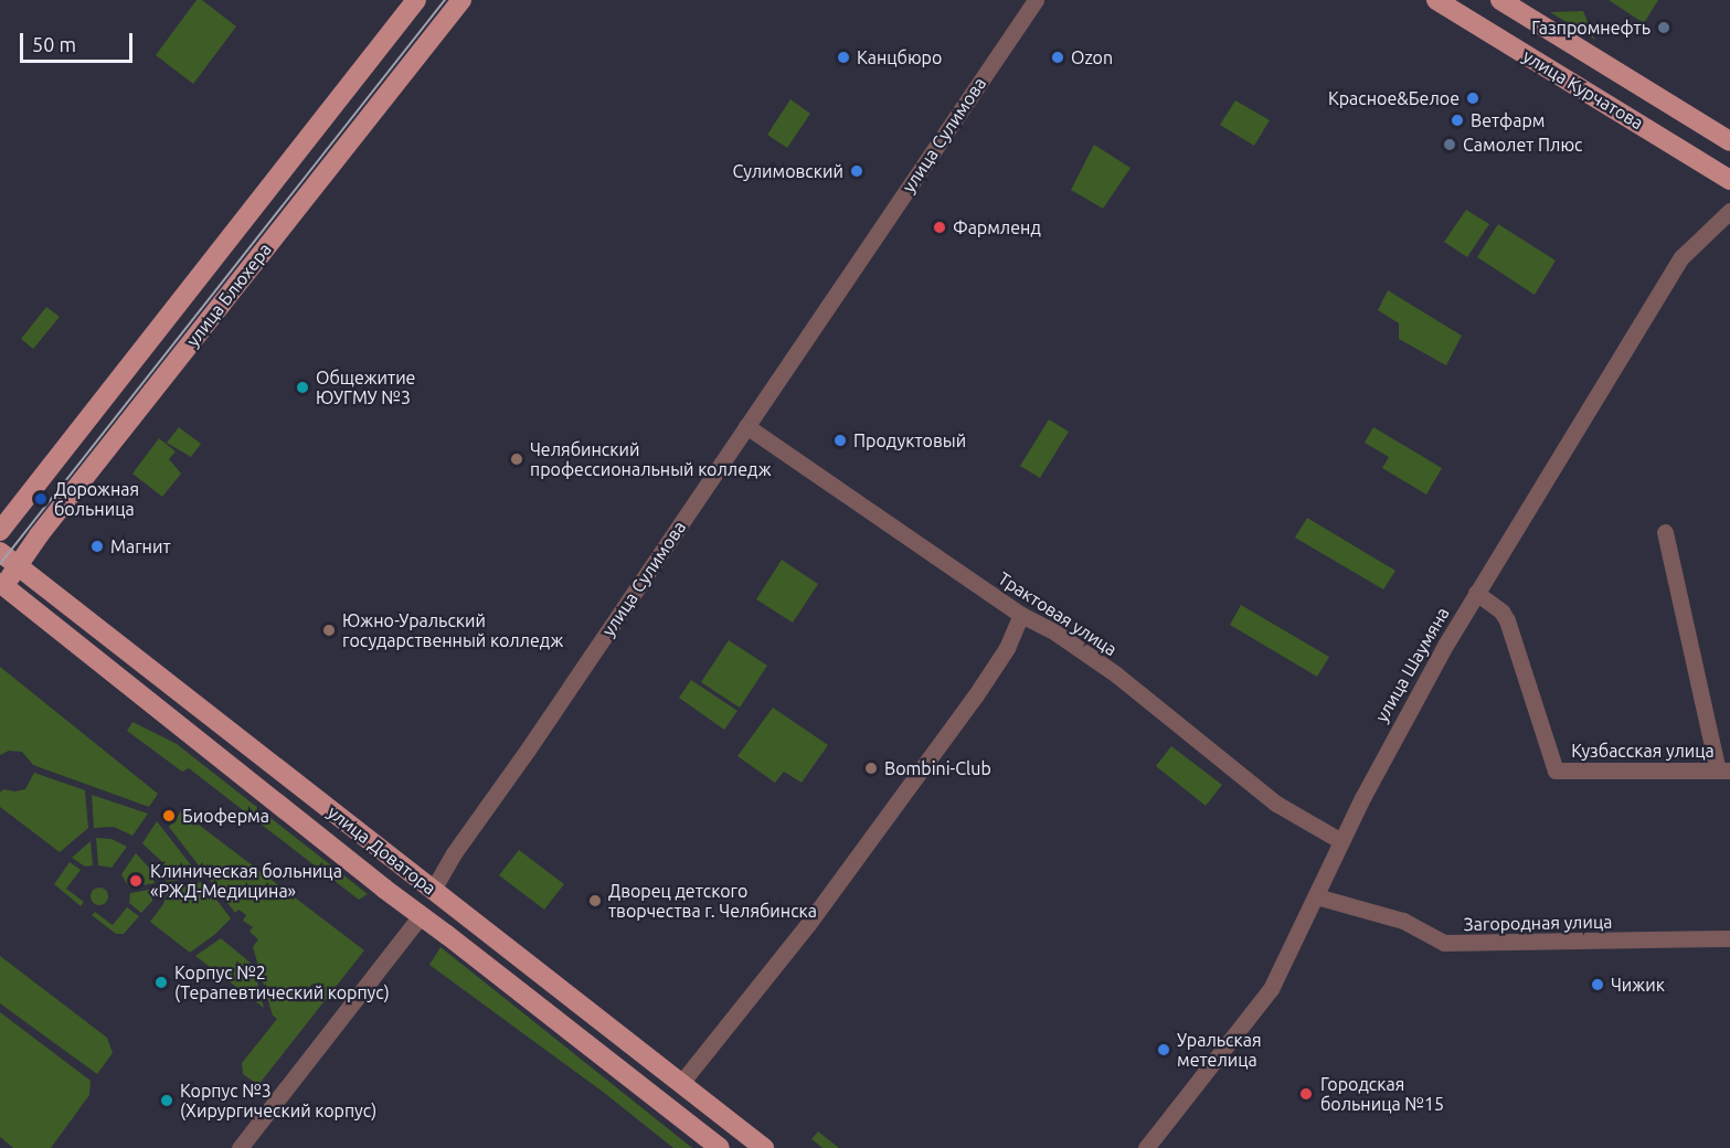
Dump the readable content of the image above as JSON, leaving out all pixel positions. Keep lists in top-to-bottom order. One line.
{"streets":{"main road":["улица Курчатова","улица Сулимова","улица Блюхера","улица Доватора"],"street":["Трактовая улица","улица Шаумяна","Кузбасская улица","Загородная улица"]},"crossings":[["улица Сулимова","Трактовая улица"],["улица Сулимова","улица Доватора"],["улица Блюхера","улица Доватора"],["Трактовая улица","улица Шаумяна"],["улица Шаумяна","Кузбасская улица"],["улица Шаумяна","Загородная улица"]],"places":["Газпромнефть","Канцбюро","Ozon","Красное&Белое","Ветфарм","Самолет Плюс","Сулимовский","Фармленд","Общежитие ЮУГМУ №3","Продуктовый","Челябинский профессиональный колледж","Дорожная больница","Магнит","Южно-Уральский государственный колледж","Bombini-Club","Биоферма","Клиническая больница «РЖД-Медицина»","Дворец детского творчества г. Челябинска","Корпус №2 (Терапевтический корпус)","Чижик","Уральская метелица","Городская больница №15","Корпус №3 (Хирургический корпус)"],"scale_bar":"50 m"}
